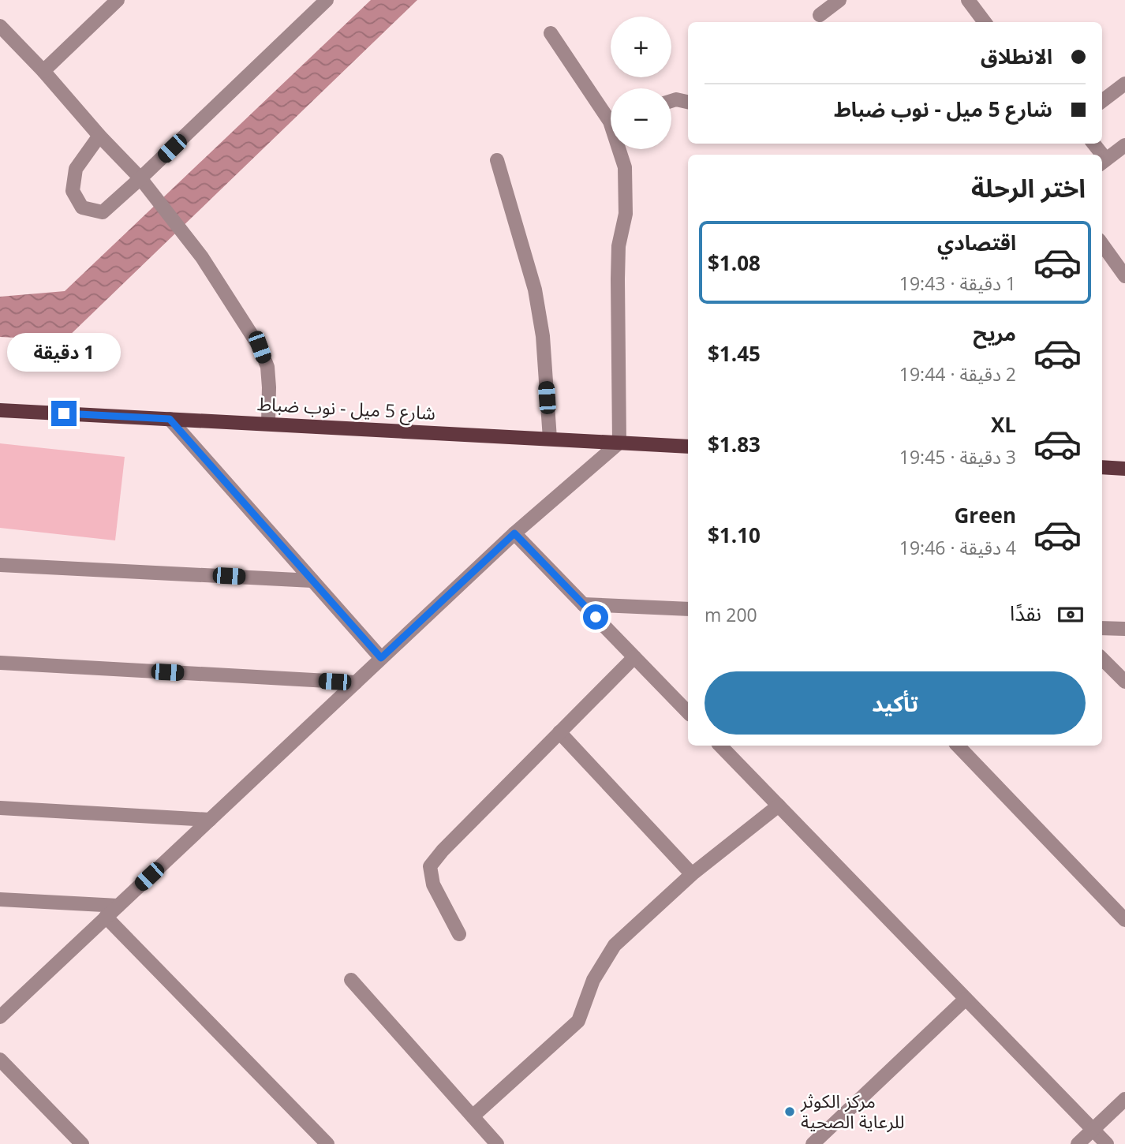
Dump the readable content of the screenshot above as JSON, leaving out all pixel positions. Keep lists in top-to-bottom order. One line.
{"streets":{"main road":["شارع 5 ميل - نوب ضباط"]},"places":["مركز الكوثر للرعاية الصحية"],"page":{"map_buttons":["+","−"],"banner":["الانطلاق","شارع 5 ميل - نوب ضباط"],"heading":"اختر الرحلة","list":[{"name":"اقتصادي","note":"1 دقيقة · 19:43","value":"$1.08"},{"name":"مريح","note":"2 دقيقة · 19:44","value":"$1.45"},{"name":"XL","note":"3 دقيقة · 19:45","value":"$1.83"},{"name":"Green","note":"4 دقيقة · 19:46","value":"$1.10"}],"bubble":"1 دقيقة","pay":["نقدًا","200 m"],"buttons":"تأكيد"}}
